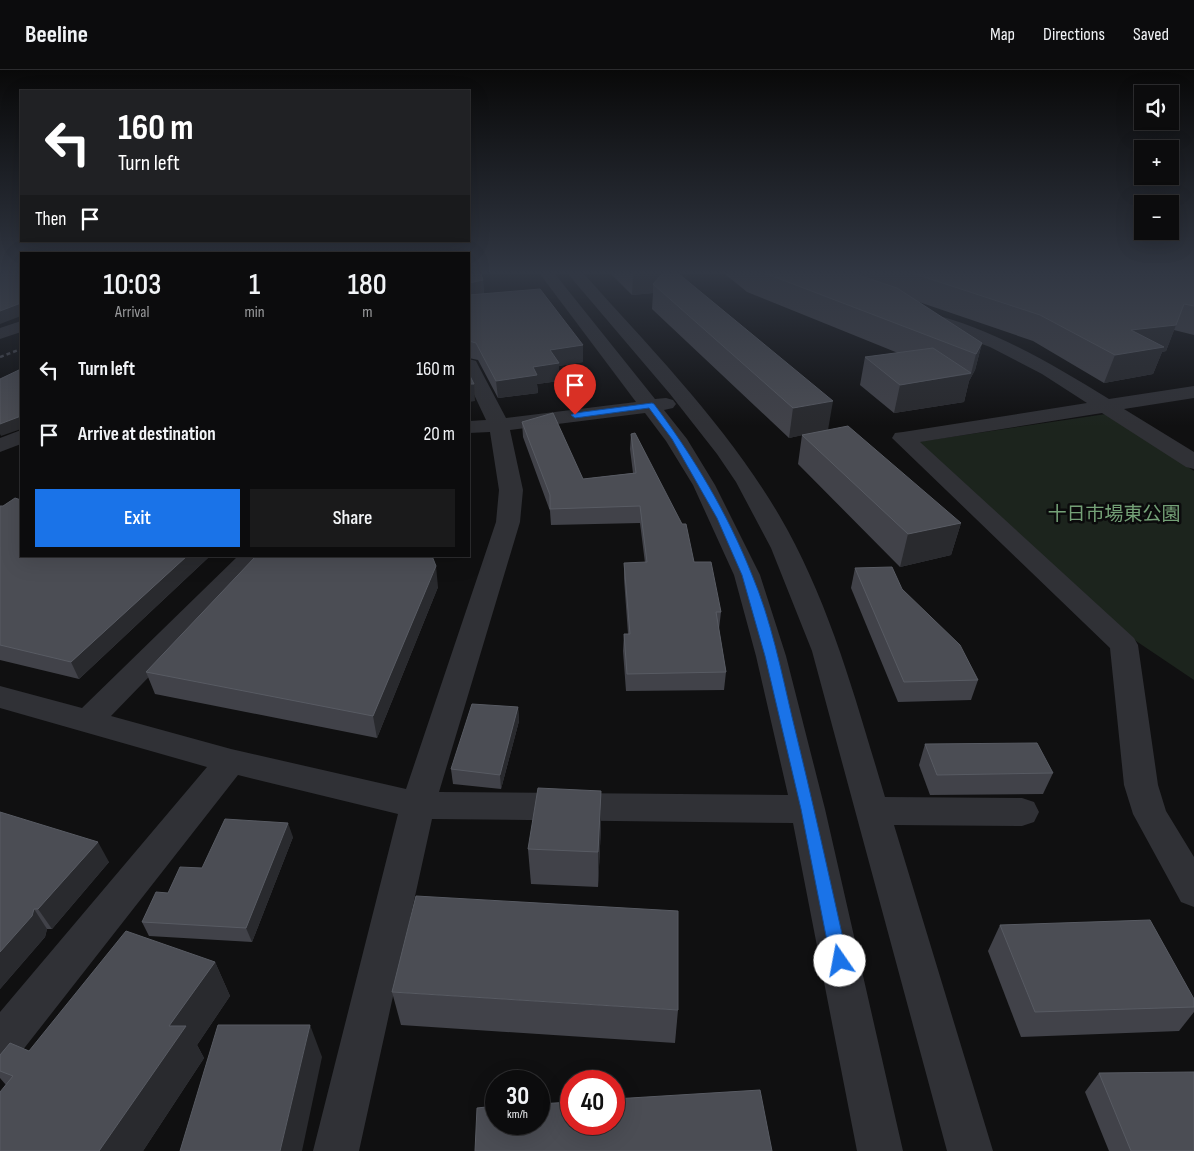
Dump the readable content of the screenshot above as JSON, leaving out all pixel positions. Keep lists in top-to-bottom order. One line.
{"parks":["十日市場東公園"],"page":{"header":"Beeline","nav":["Map","Directions","Saved"],"map_buttons":["+","−"],"turn":["160 m","Turn left"],"then":"Then","eta":["10:03","Arrival","1","min","180","m"],"list":[{"name":"Turn left","value":"160 m"},{"name":"Arrive at destination","value":"20 m"}],"buttons":["Exit","Share"],"speed":"30 km/h","limit":"40"}}
